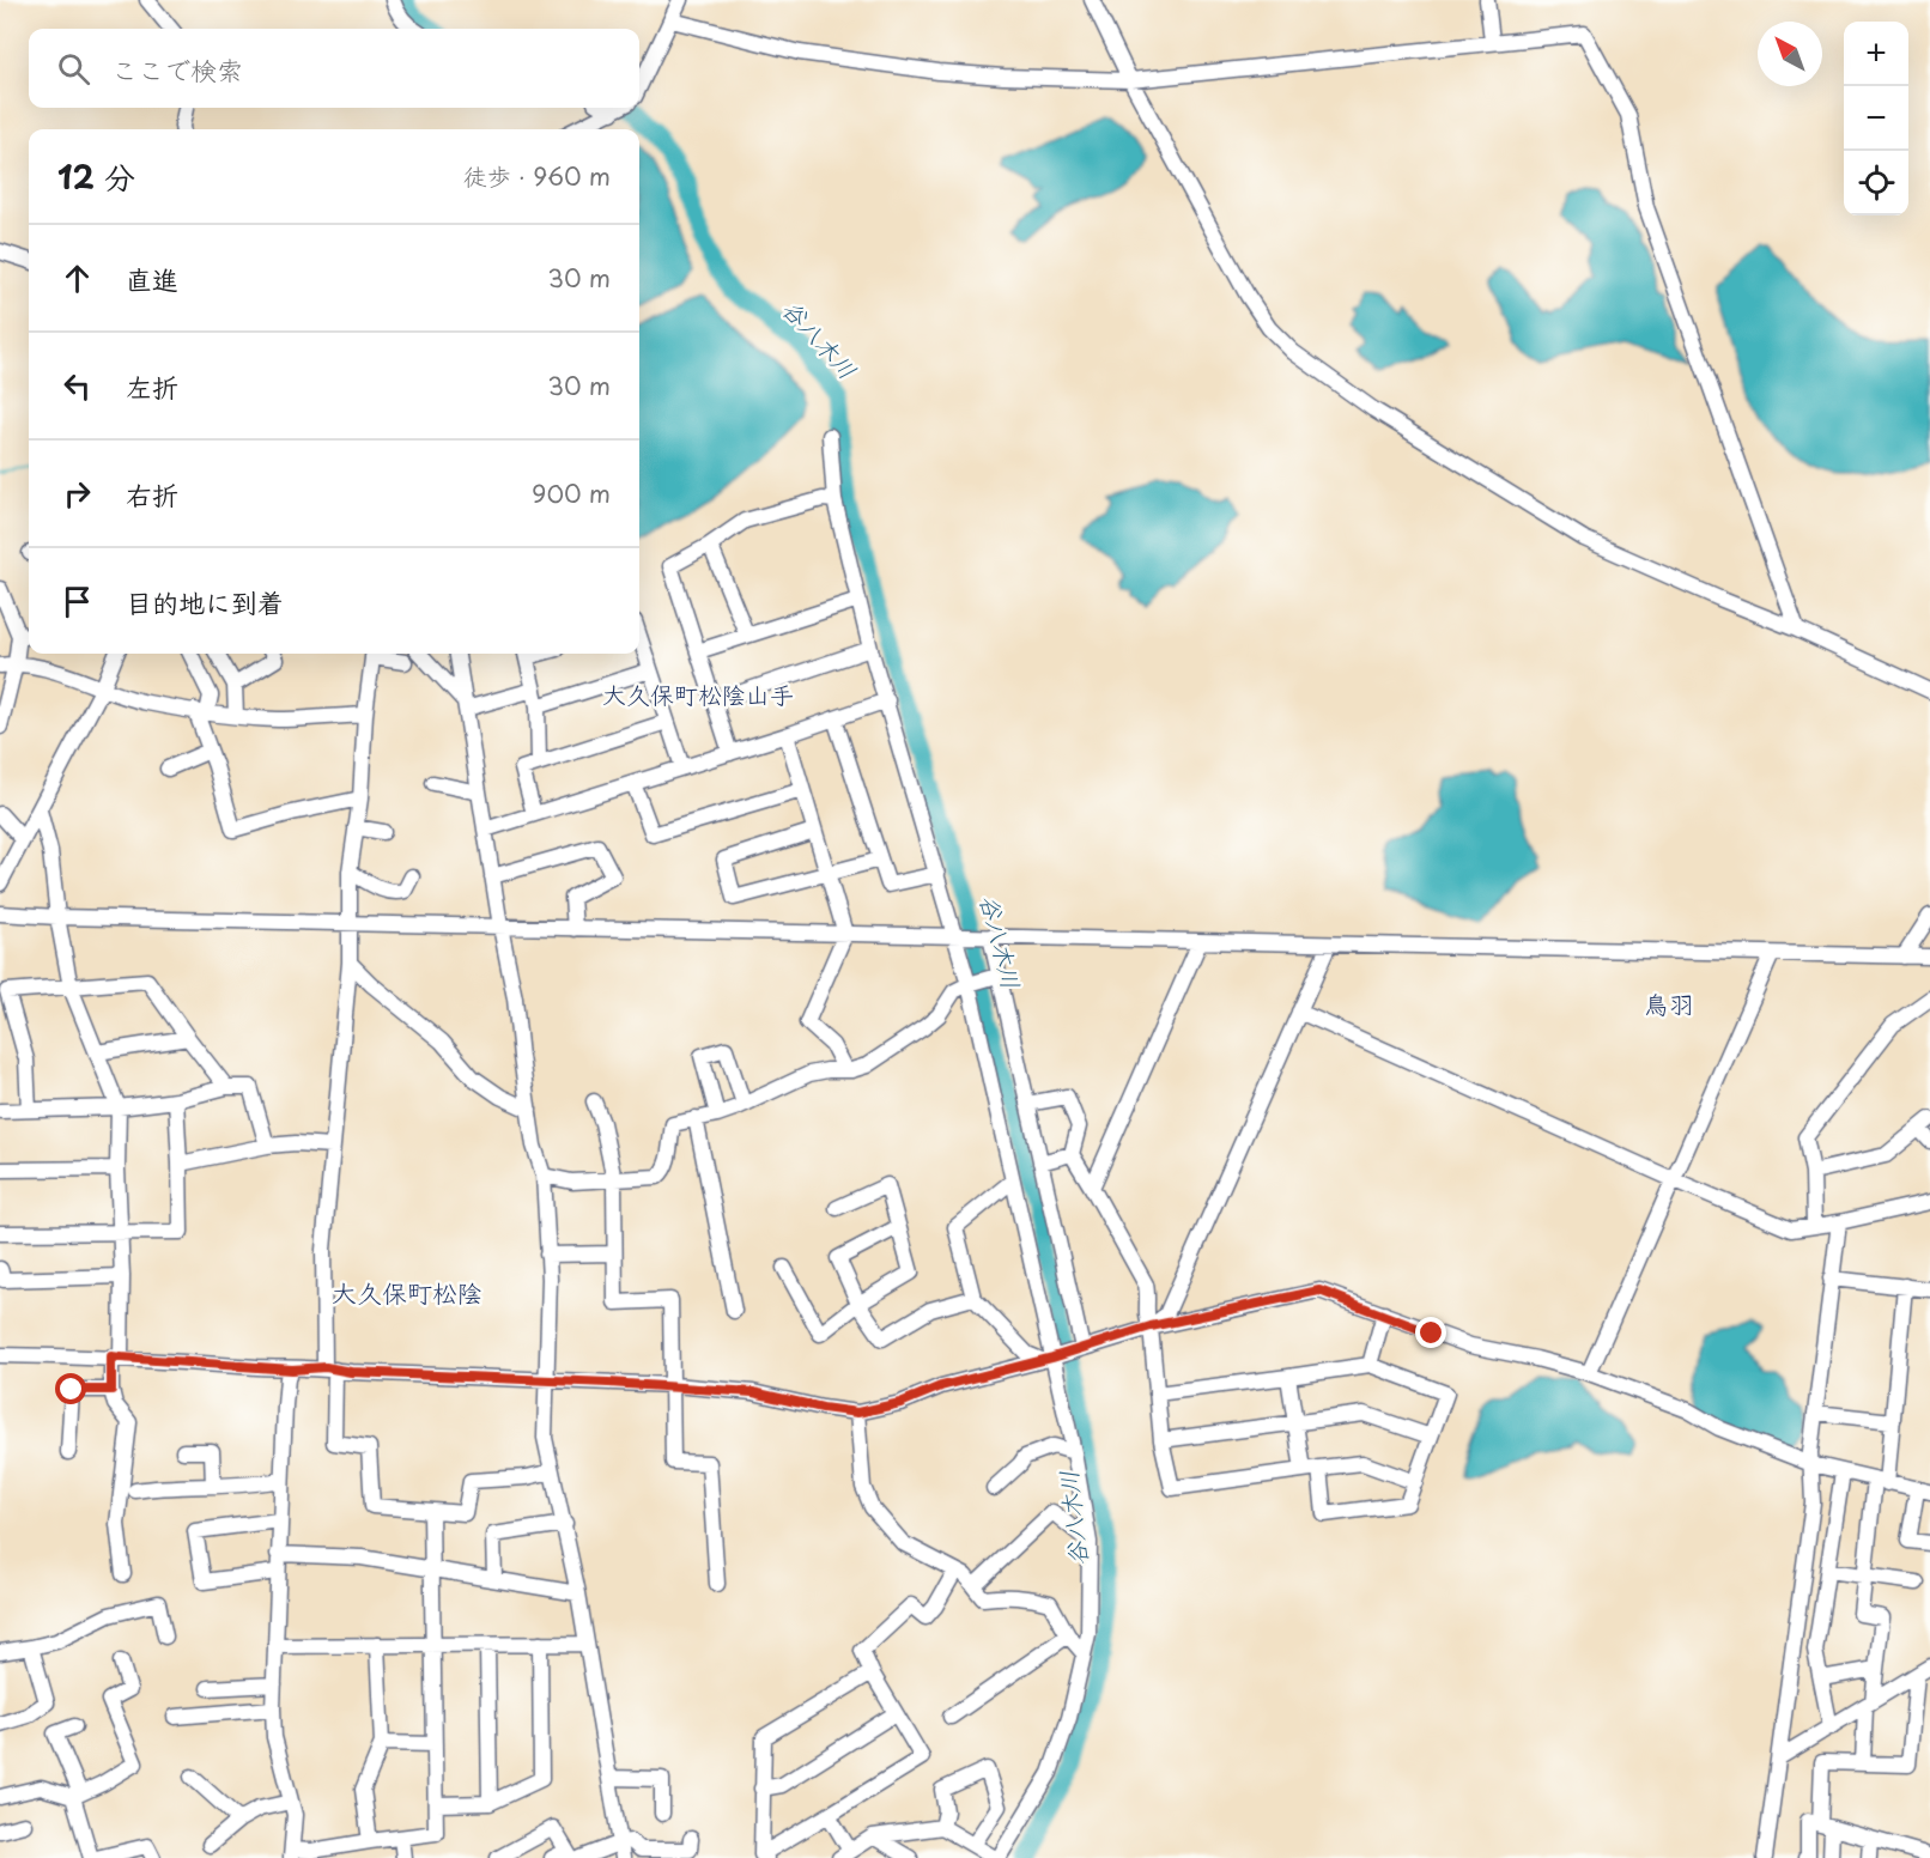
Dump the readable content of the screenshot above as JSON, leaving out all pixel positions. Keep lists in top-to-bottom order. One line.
{"districts":["大久保町松陰山手","鳥羽","大久保町松陰"],"water":["谷八木川"],"north":"top left","page":{"map_buttons":["+","−"],"search":"ここで検索","heading":["12 分","徒歩 · 960 m"],"list":[["直進","30 m"],["左折","30 m"],["右折","900 m"],"目的地に到着"]}}
